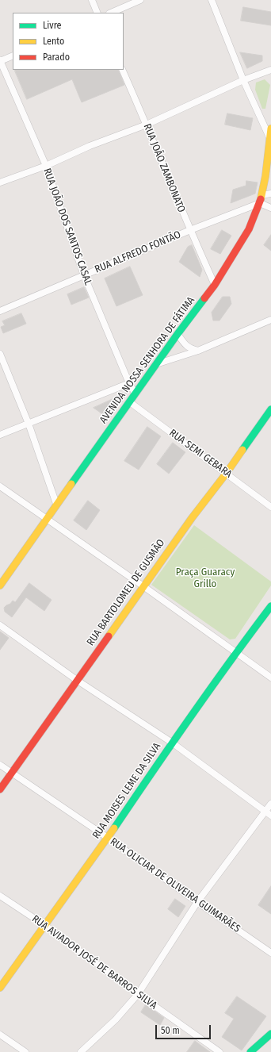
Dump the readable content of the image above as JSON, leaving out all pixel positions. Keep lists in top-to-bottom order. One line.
{"streets":{"street":["RUA JOÃO ZAMBONATO","RUA JOÃO DOS SANTOS CASAL","RUA ALFREDO FONTÃO","AVENIDA NOSSA SENHORA DE FÁTIMA","RUA SEMI GEBARA","RUA BARTOLOMEU DE GUSMÃO","RUA MOISES LEME DA SILVA","RUA OLICIAR DE OLIVEIRA GUIMARÃES","RUA AVIADOR JOSÉ DE BARROS SILVA"]},"crossings":[["RUA JOÃO ZAMBONATO","RUA ALFREDO FONTÃO"],["RUA JOÃO ZAMBONATO","AVENIDA NOSSA SENHORA DE FÁTIMA"],["RUA JOÃO DOS SANTOS CASAL","RUA ALFREDO FONTÃO"],["RUA JOÃO DOS SANTOS CASAL","AVENIDA NOSSA SENHORA DE FÁTIMA"],["RUA ALFREDO FONTÃO","AVENIDA NOSSA SENHORA DE FÁTIMA"],["AVENIDA NOSSA SENHORA DE FÁTIMA","RUA SEMI GEBARA"],["RUA SEMI GEBARA","RUA BARTOLOMEU DE GUSMÃO"],["RUA BARTOLOMEU DE GUSMÃO","RUA OLICIAR DE OLIVEIRA GUIMARÃES"],["RUA MOISES LEME DA SILVA","RUA OLICIAR DE OLIVEIRA GUIMARÃES"],["RUA MOISES LEME DA SILVA","RUA AVIADOR JOSÉ DE BARROS SILVA"]],"parks":["Praça Guaracy Grillo"],"legend":["Livre","Lento","Parado"],"scale_bar":"50 m"}
